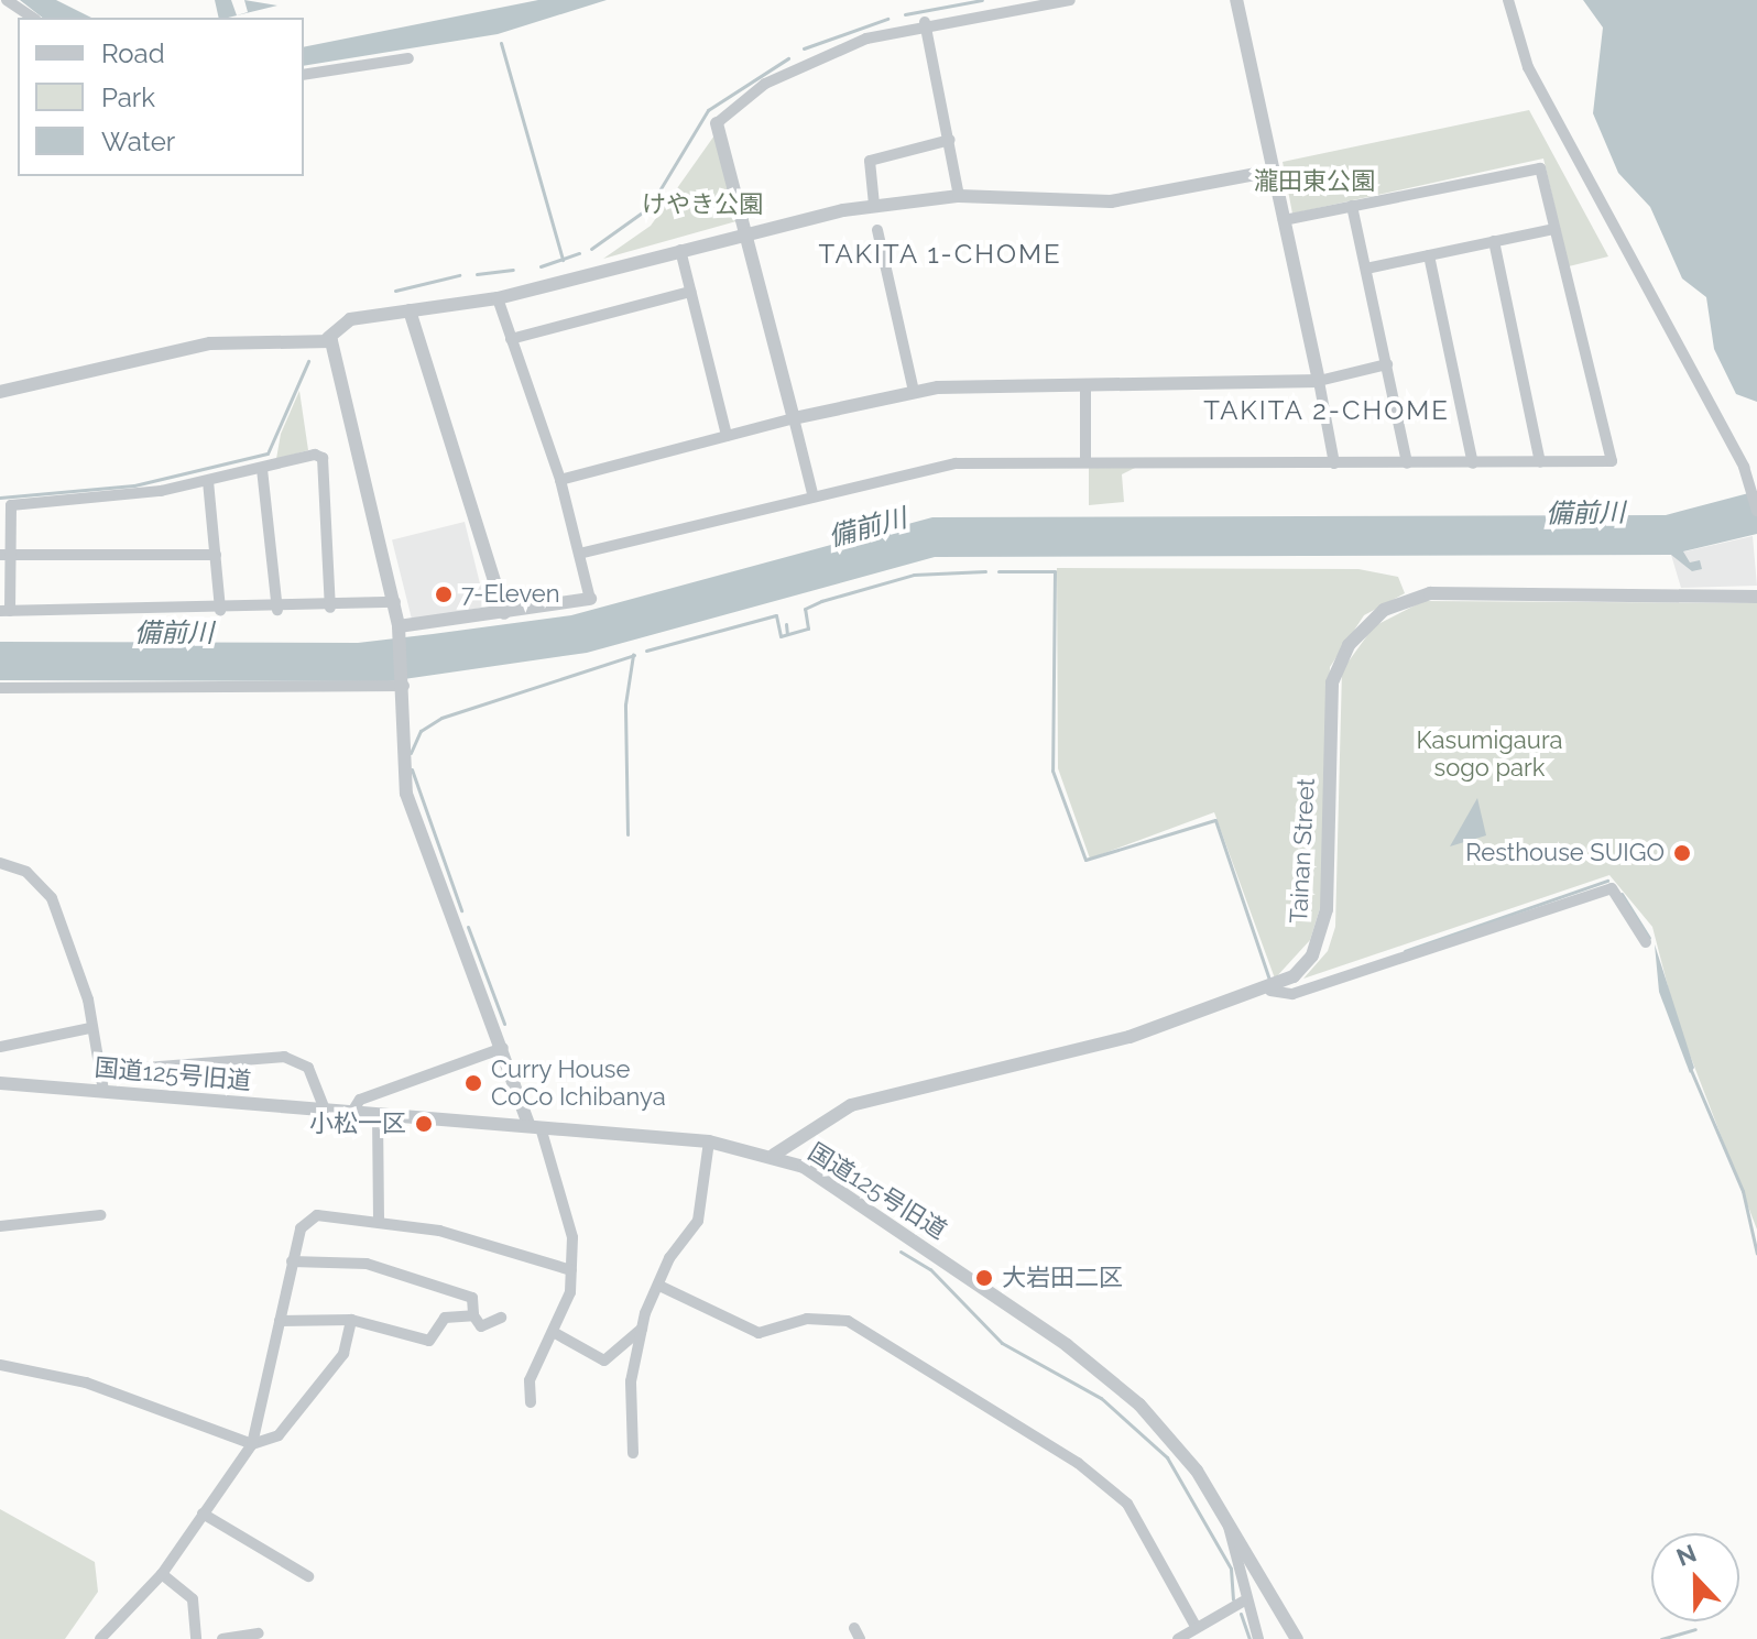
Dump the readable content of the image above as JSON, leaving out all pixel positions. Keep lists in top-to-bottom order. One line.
{"streets":{"street":["Tainan Street","国道125号旧道"]},"crossings":[["Tainan Street","国道125号旧道"]],"districts":["TAKITA 1-CHOME","TAKITA 2-CHOME"],"water":["備前川"],"parks":["瀧田東公園","けやき公園","Kasumigaura sogo park"],"places":["7-Eleven","Resthouse SUIGO","Curry House CoCo Ichibanya","小松一区","大岩田二区"],"legend":["Road","Park","Water"],"north":"top"}
